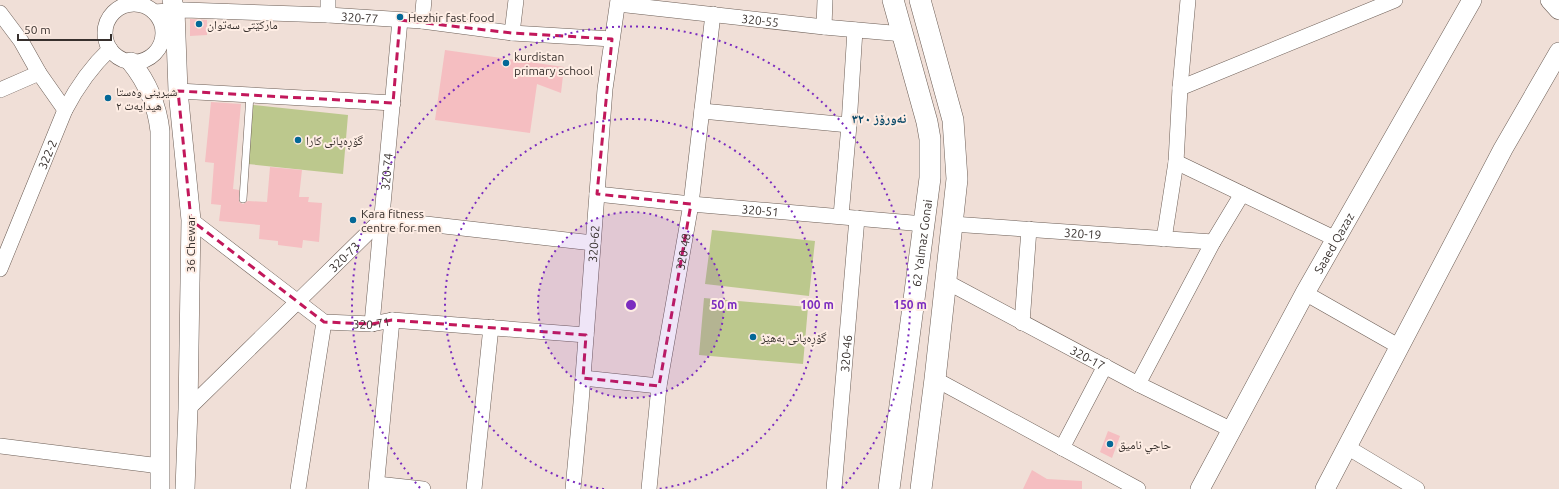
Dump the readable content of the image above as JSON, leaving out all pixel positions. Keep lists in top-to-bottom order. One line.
{"streets":{"main road":["62 Yalmaz Gonai"],"street":["320-77","320-55","322-2","320-74","320-51","320-19","Saaed Qazaz","36 Chewar","320-62","320-48","320-73","320-71","320-46","320-17"]},"crossings":[["320-77","322-2"],["320-77","320-74"],["320-77","36 Chewar"],["320-77","320-62"],["320-55","62 Yalmaz Gonai"],["320-55","320-62"],["320-55","320-48"],["320-74","320-73"],["320-74","320-71"],["320-51","62 Yalmaz Gonai"],["320-51","320-62"],["320-51","320-48"],["320-51","320-46"],["Saaed Qazaz","320-17"],["36 Chewar","320-73"],["320-62","320-71"]],"districts":["نەورۆز ٣٢٠"],"places":["Hezhir fast food","مارکێتی سەتوان","kurdistan primary school","شیرینی وەستا هیدایەت ٢","گۆڕەپانی کارا","Kara fitness centre for men","گۆڕەپانی بەهێز","حاجي ناميق"],"scale_bar":"50 m","rings":["50 m","100 m","150 m"]}
